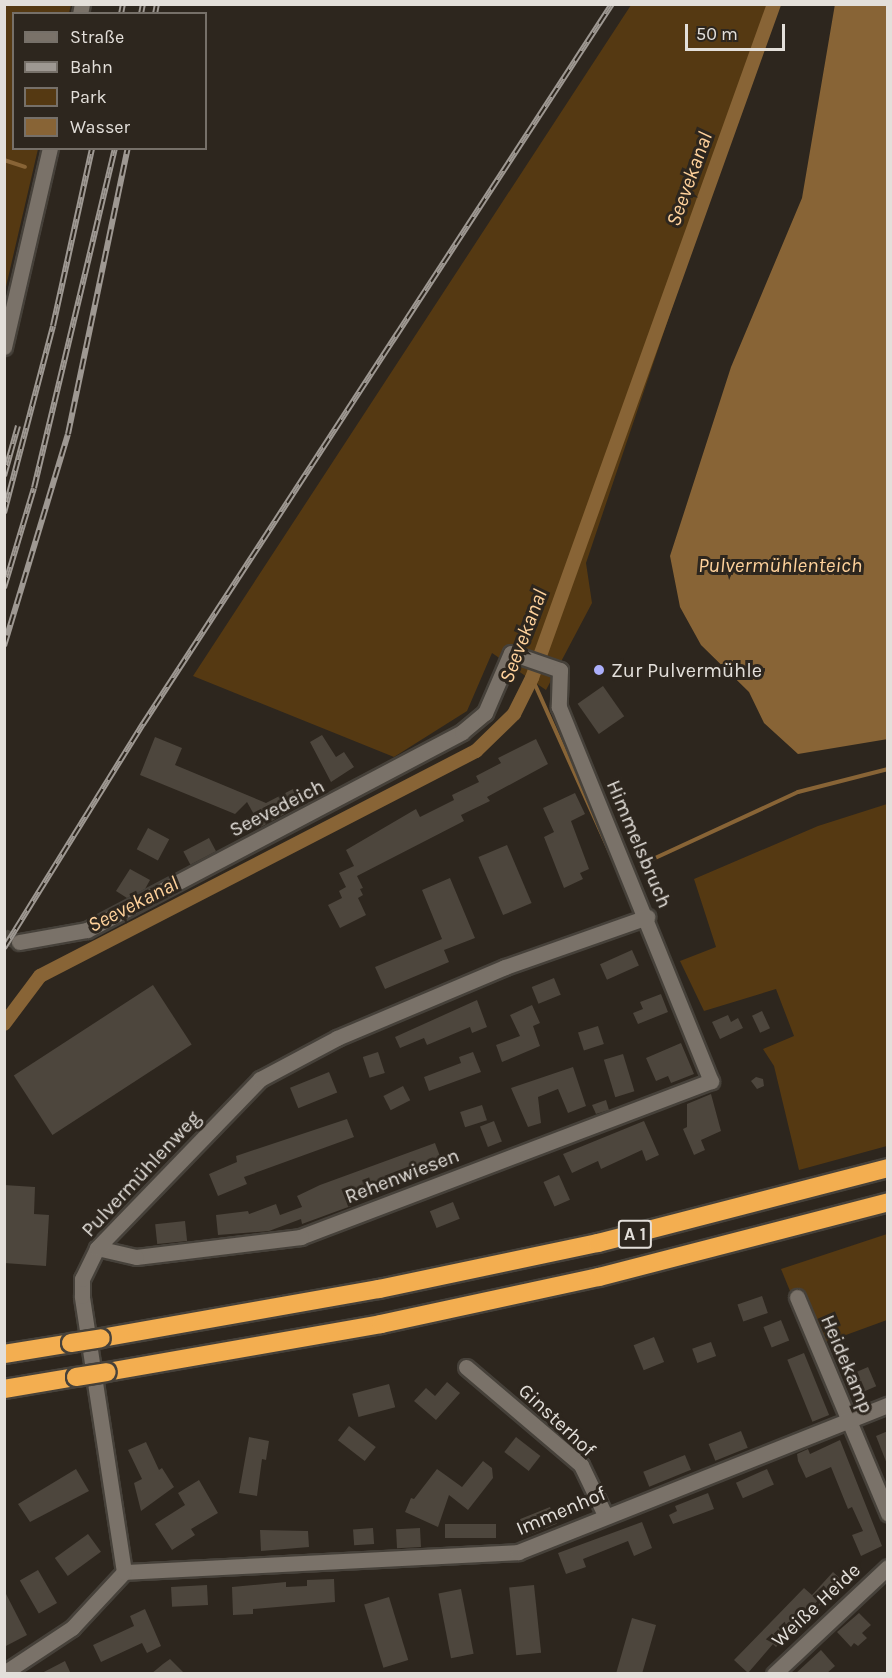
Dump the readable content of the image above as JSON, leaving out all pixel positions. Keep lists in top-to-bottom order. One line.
{"streets":{"highway":["A 1"],"street":["Seevedeich","Himmelsbruch","Pulvermühlenweg","Rehenwiesen","Heidekamp","Ginsterhof","Immenhof","Weiße Heide"]},"crossings":[["Seevedeich","Himmelsbruch"],["Himmelsbruch","Pulvermühlenweg"],["Himmelsbruch","Rehenwiesen"],["Pulvermühlenweg","Rehenwiesen"],["Pulvermühlenweg","Immenhof"],["Heidekamp","Immenhof"],["Ginsterhof","Immenhof"]],"water":["Seevekanal","Pulvermühlenteich"],"places":["Zur Pulvermühle"],"legend":["Straße","Bahn","Park","Wasser"],"scale_bar":"50 m"}
